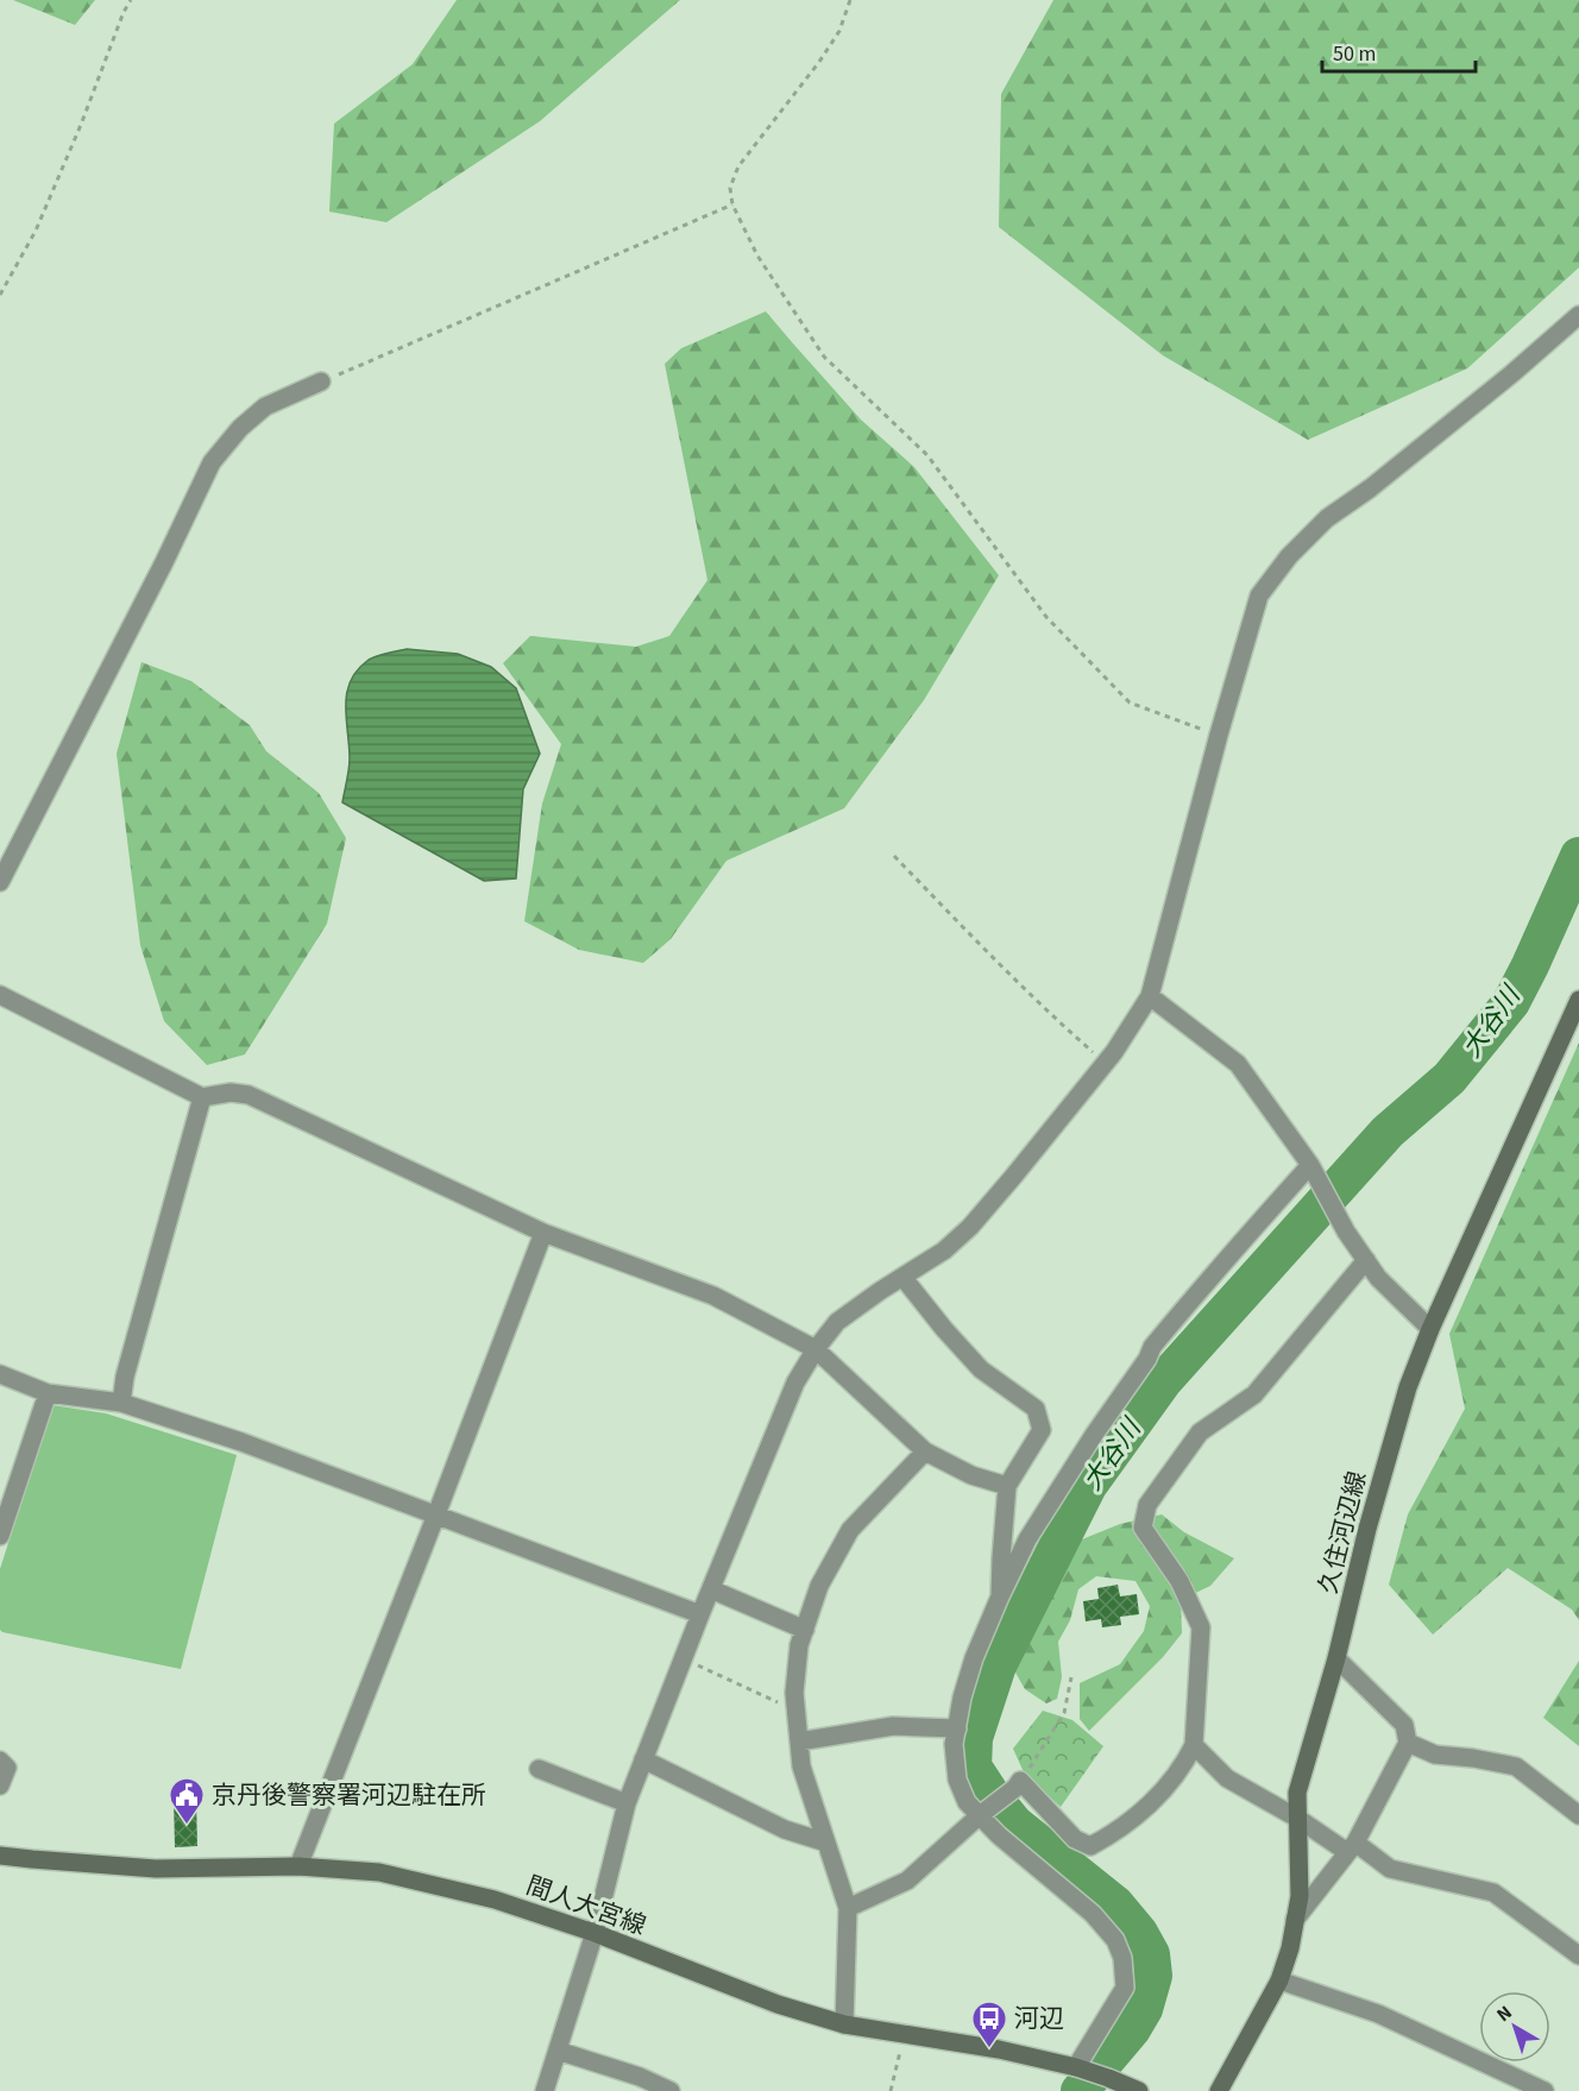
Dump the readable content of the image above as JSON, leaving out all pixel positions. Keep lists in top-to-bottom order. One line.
{"streets":{"main road":["久住河辺線","間人大宮線"]},"water":["大谷川"],"places":{"public building":["京丹後警察署河辺駐在所"],"bus stop":["河辺"]},"scale_bar":"50 m","north":"top left"}
